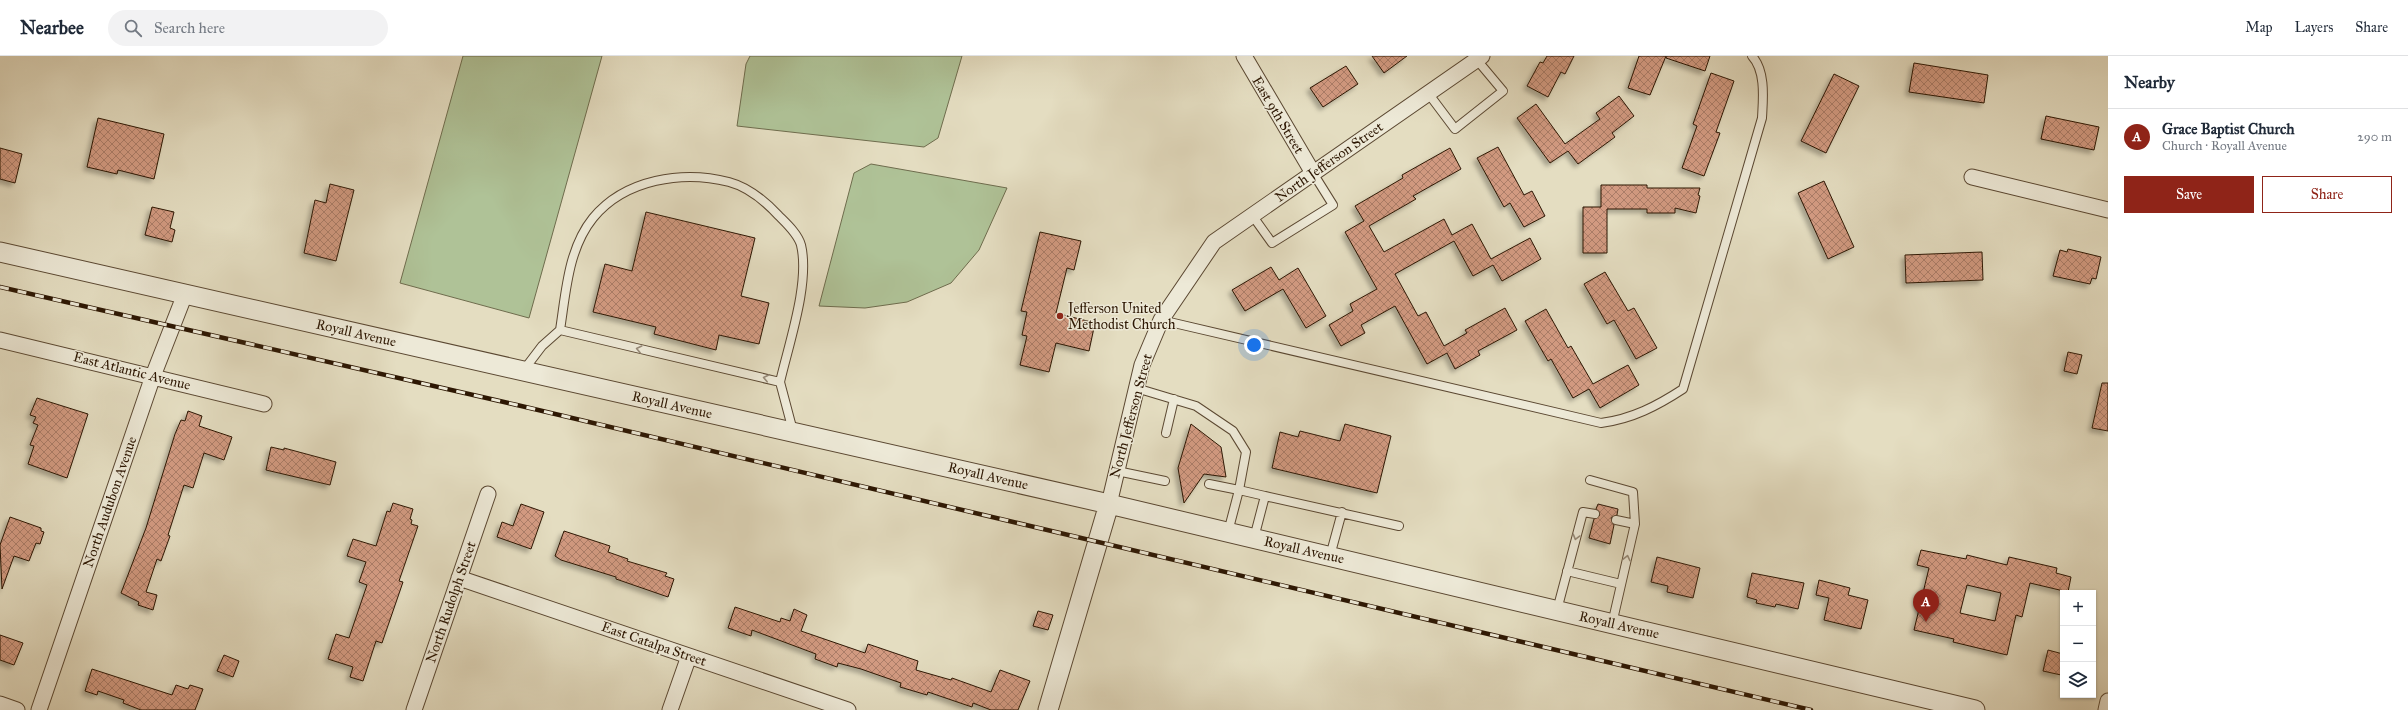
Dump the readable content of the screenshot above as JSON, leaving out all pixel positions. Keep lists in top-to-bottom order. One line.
{"streets":{"street":["East 9th Street","North Jefferson Street","Royall Avenue","East Atlantic Avenue","North Audubon Avenue","North Rudolph Street","East Catalpa Street"]},"crossings":[["East 9th Street","North Jefferson Street"],["North Jefferson Street","Royall Avenue"],["Royall Avenue","North Audubon Avenue"],["East Atlantic Avenue","North Audubon Avenue"],["North Rudolph Street","East Catalpa Street"]],"places":["Jefferson United Methodist Church"],"page":{"header":"Nearbee","search":"Search here","nav":["Map","Layers","Share"],"heading":"Nearby","list":[{"mark":"A","name":"Grace Baptist Church","note":"Church · Royall Avenue","value":"290 m"}],"buttons":["Save","Share"],"pins":"A","map_buttons":["+","−"]}}
